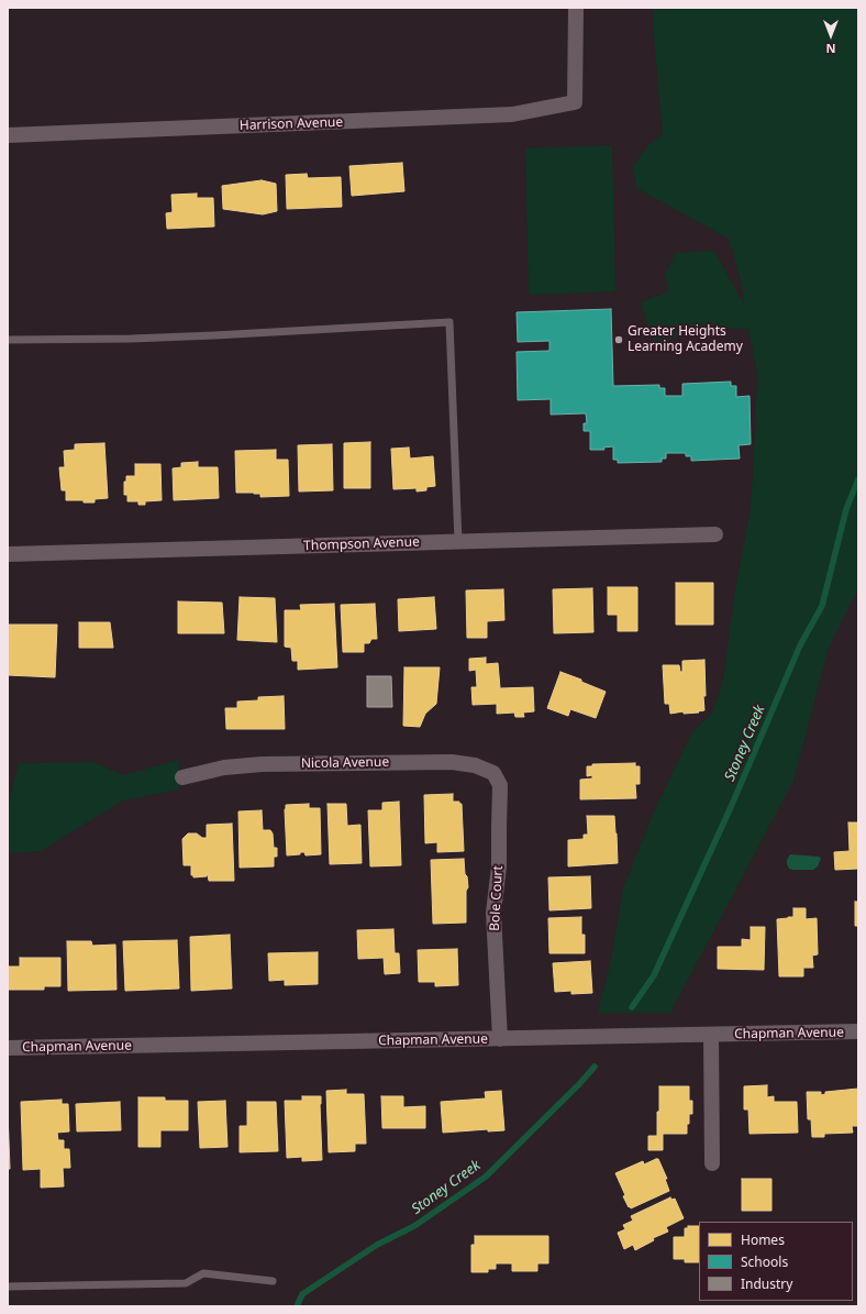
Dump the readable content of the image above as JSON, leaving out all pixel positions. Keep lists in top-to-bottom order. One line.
{"streets":{"street":["Harrison Avenue","Thompson Avenue","Nicola Avenue","Bole Court","Chapman Avenue"]},"crossings":[["Nicola Avenue","Bole Court"],["Bole Court","Chapman Avenue"]],"water":["Stoney Creek"],"places":["Greater Heights Learning Academy"],"legend":["Homes","Schools","Industry"],"north":"bottom"}
